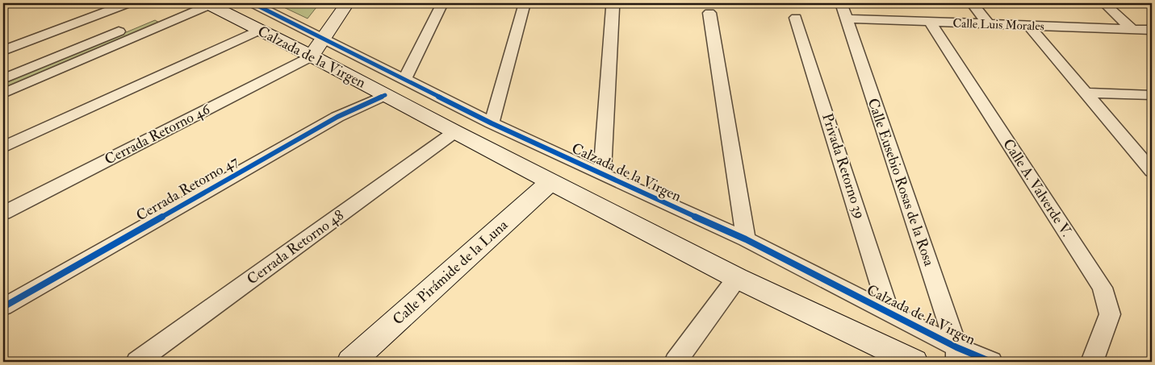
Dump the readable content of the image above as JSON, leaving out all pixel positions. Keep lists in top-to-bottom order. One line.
{"streets":{"main road":["Calzada de la Virgen","Calle Pirámide de la Luna"],"street":["Calle Luis Morales","Cerrada Retorno 46","Privada Retorno 39","Calle Eusebio Rosas de la Rosa","Calle A. Valverde V.","Cerrada Retorno 47","Cerrada Retorno 48"]},"crossings":[["Calle Luis Morales","Calle Eusebio Rosas de la Rosa"],["Calle Luis Morales","Calle A. Valverde V."],["Calzada de la Virgen","Cerrada Retorno 46"],["Calzada de la Virgen","Privada Retorno 39"],["Calzada de la Virgen","Calle Eusebio Rosas de la Rosa"],["Calzada de la Virgen","Cerrada Retorno 47"],["Calzada de la Virgen","Cerrada Retorno 48"],["Calzada de la Virgen","Calle Pirámide de la Luna"]]}
